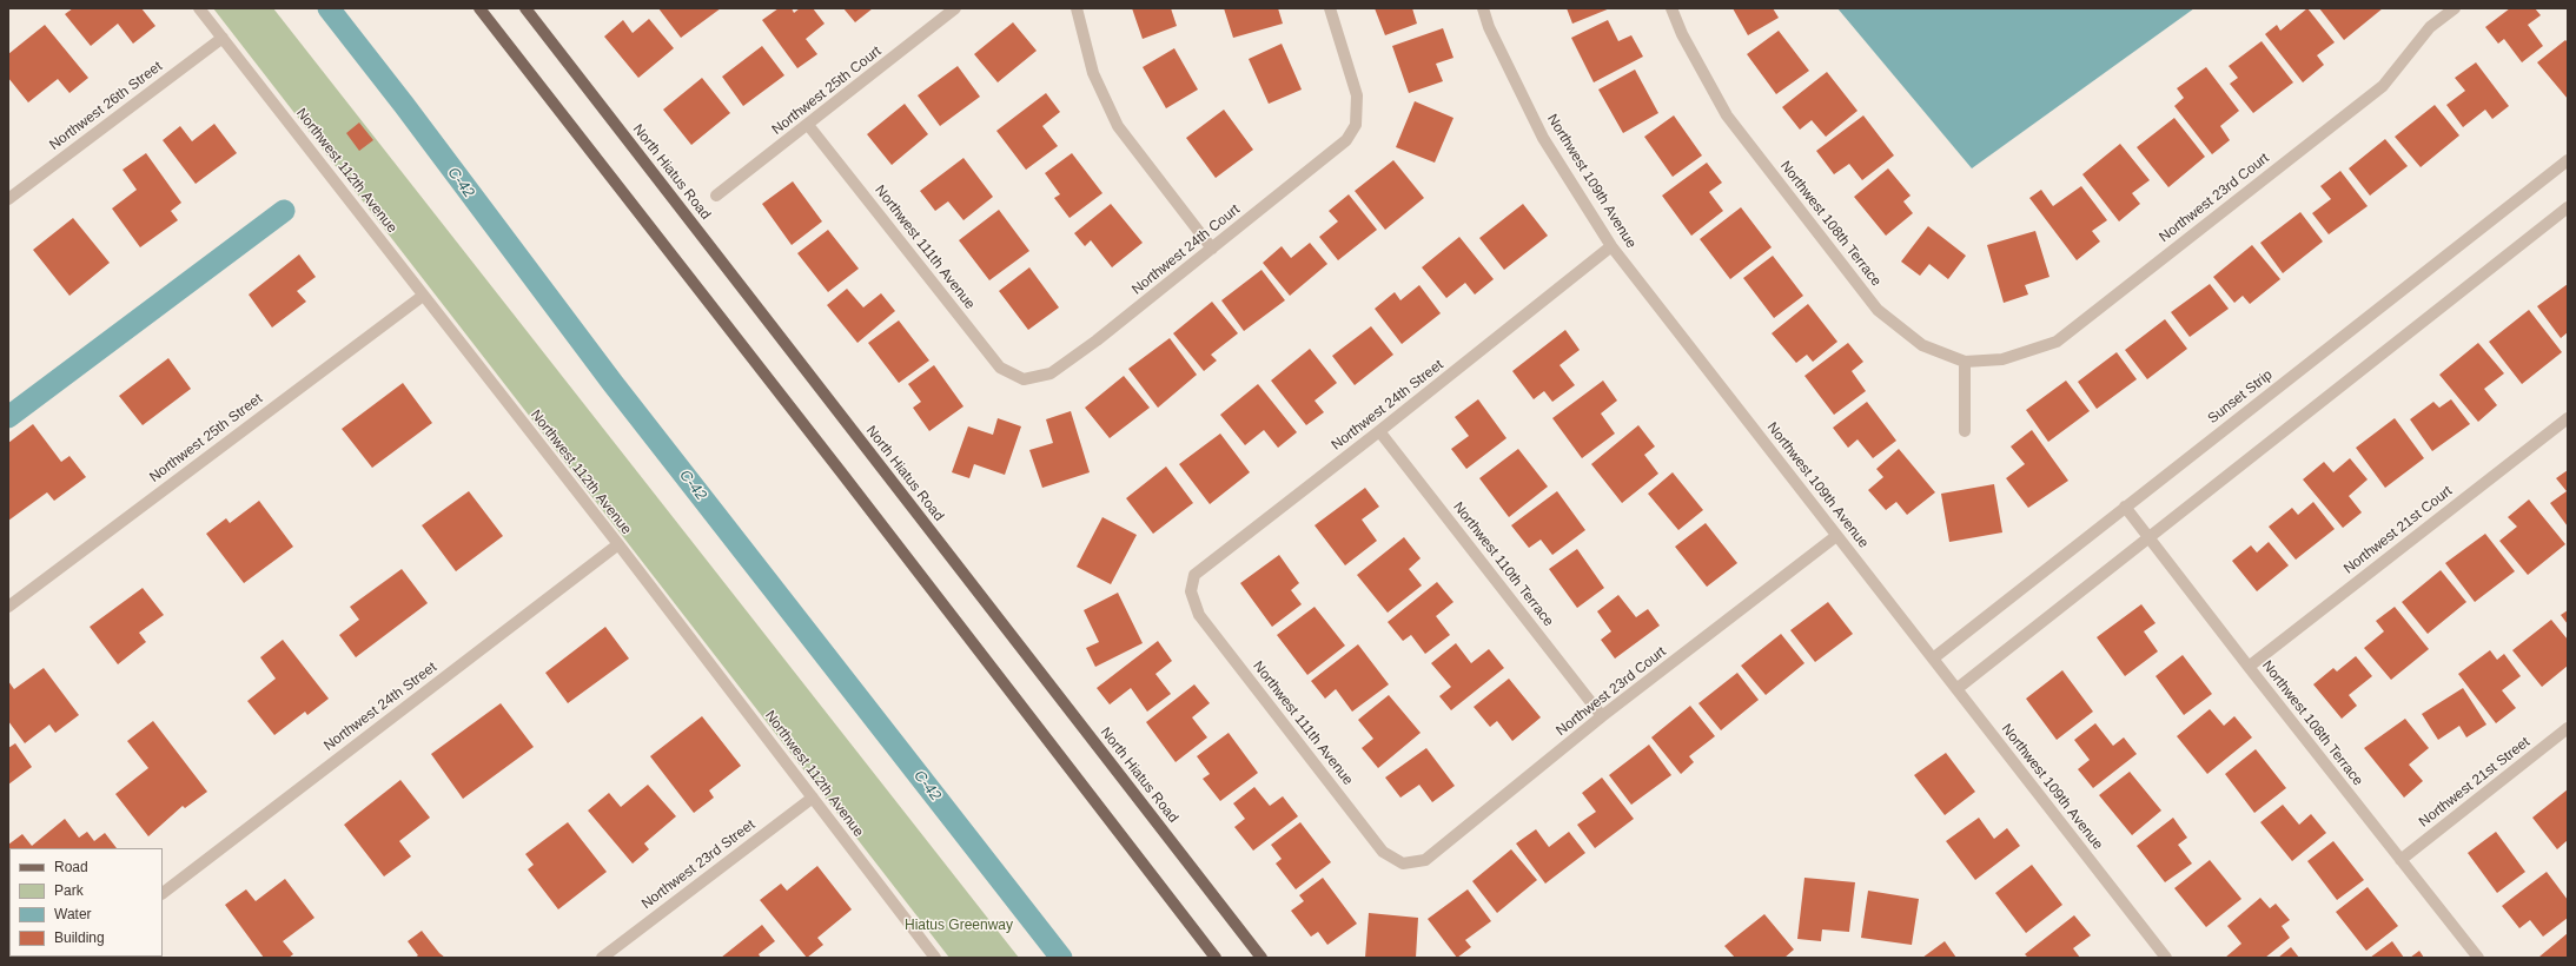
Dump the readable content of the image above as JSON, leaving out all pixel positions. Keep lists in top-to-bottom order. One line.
{"streets":{"main road":["North Hiatus Road"],"street":["Northwest 25th Court","Northwest 26th Street","Northwest 112th Avenue","Northwest 109th Avenue","Northwest 23rd Court","Northwest 108th Terrace","Northwest 111th Avenue","Northwest 24th Court","Sunset Strip","Northwest 24th Street","Northwest 25th Street","Northwest 21st Court","Northwest 110th Terrace","Northwest 21st Street","Northwest 23rd Street"]},"crossings":[["Northwest 25th Court","Northwest 111th Avenue"],["Northwest 26th Street","Northwest 112th Avenue"],["Northwest 112th Avenue","Northwest 24th Street"],["Northwest 112th Avenue","Northwest 25th Street"],["Northwest 112th Avenue","Northwest 23rd Street"],["Northwest 109th Avenue","Northwest 23rd Court"],["Northwest 109th Avenue","Sunset Strip"],["Northwest 109th Avenue","Northwest 24th Street"],["Northwest 23rd Court","Northwest 108th Terrace"],["Northwest 23rd Court","Northwest 111th Avenue"],["Northwest 23rd Court","Northwest 110th Terrace"],["Northwest 108th Terrace","Sunset Strip"],["Northwest 108th Terrace","Northwest 21st Court"],["Northwest 108th Terrace","Northwest 21st Street"],["Northwest 111th Avenue","Northwest 24th Court"],["Northwest 111th Avenue","Northwest 24th Street"],["Northwest 24th Street","Northwest 110th Terrace"]],"water":["C-42"],"parks":["Hiatus Greenway"],"legend":["Road","Park","Water","Building"]}
